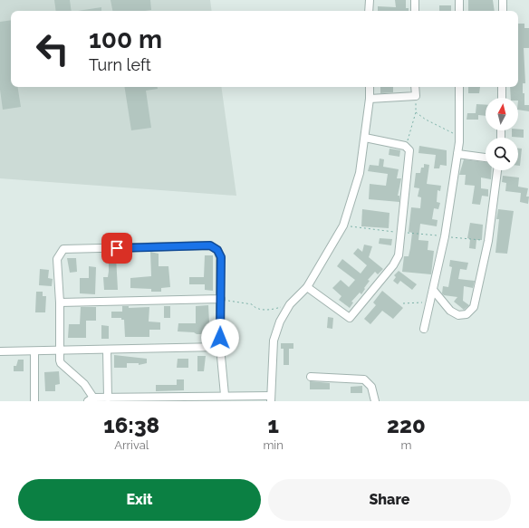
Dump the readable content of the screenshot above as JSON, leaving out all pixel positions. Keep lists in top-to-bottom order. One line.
{"north":"top","page":{"turn":["100 m","Turn left"],"eta":["16:38","Arrival","1","min","220","m"],"buttons":["Exit","Share"]}}
